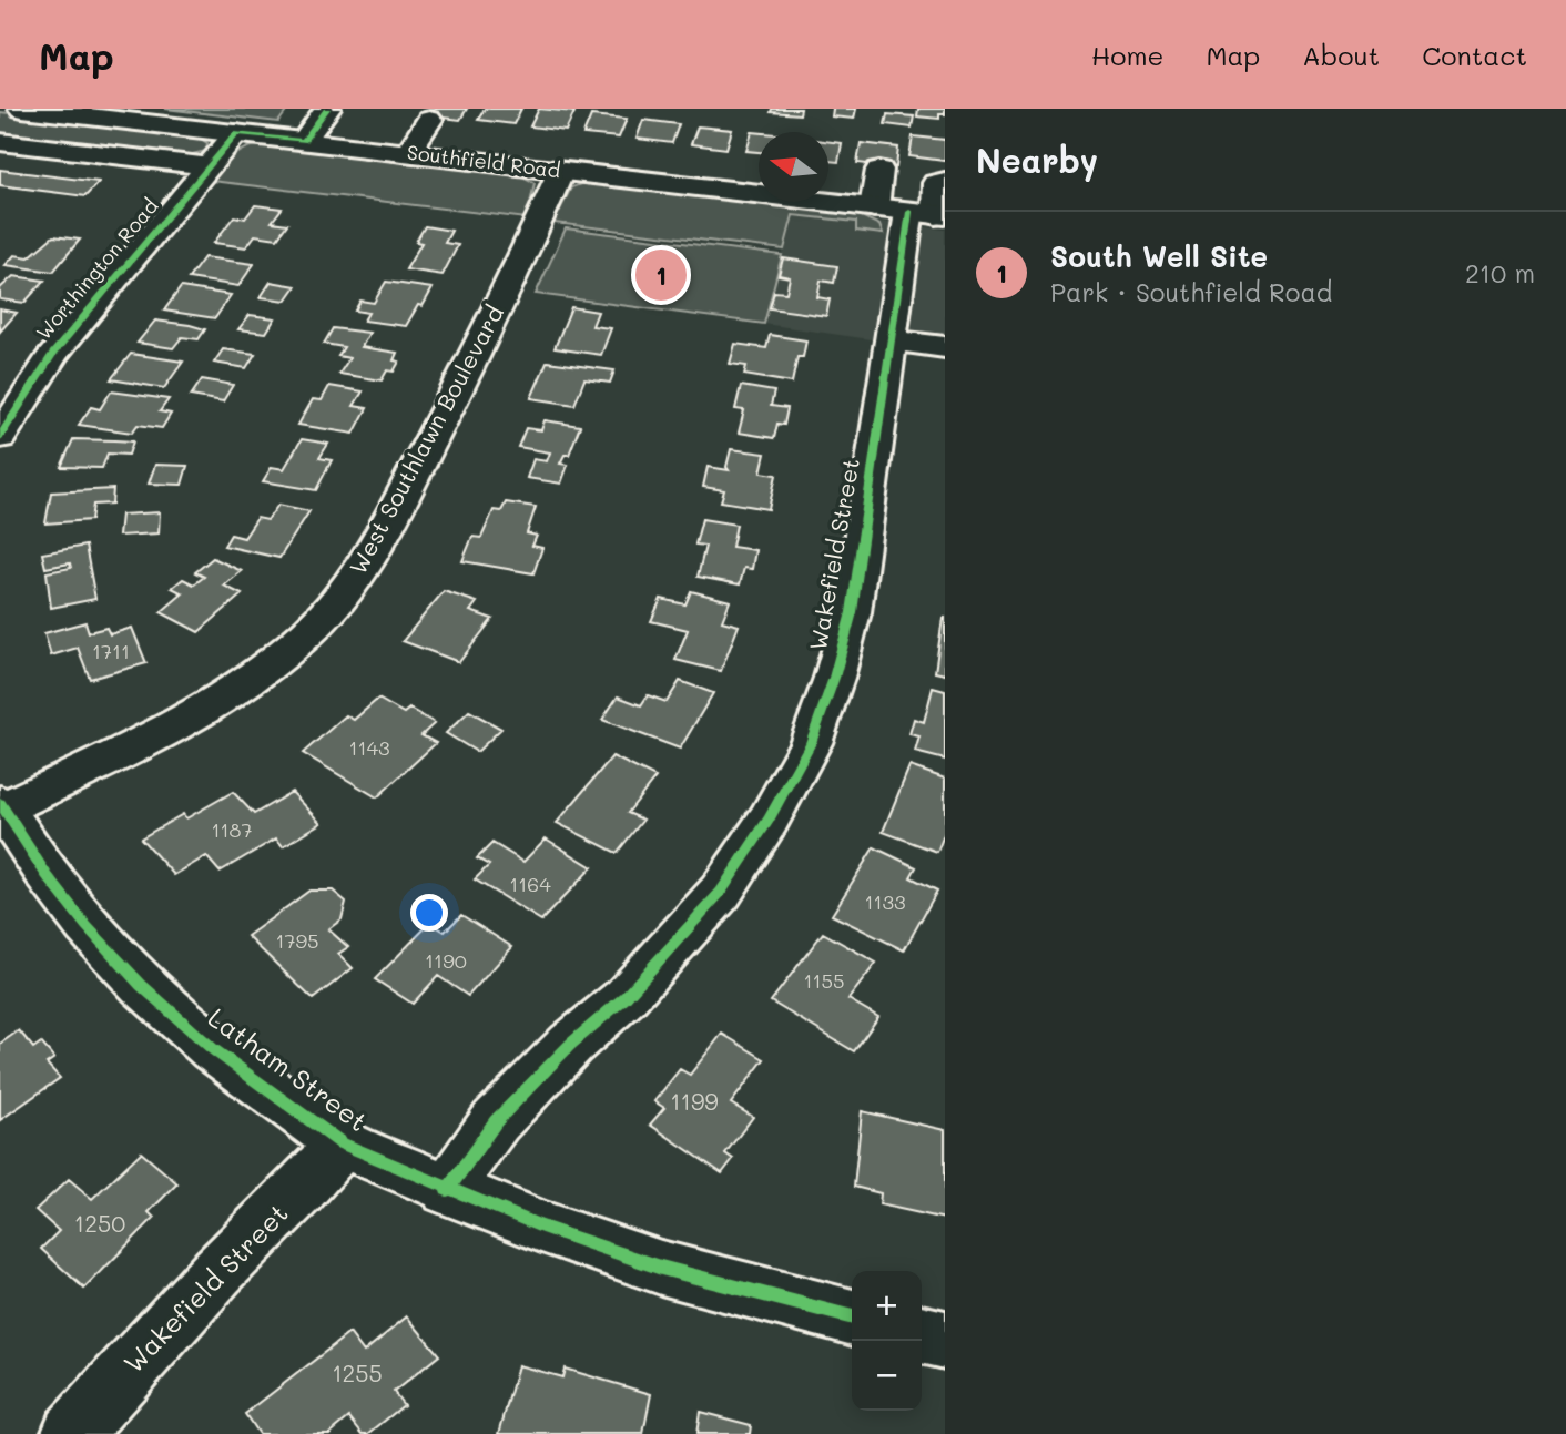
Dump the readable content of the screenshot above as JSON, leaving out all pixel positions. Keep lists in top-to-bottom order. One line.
{"streets":{"street":["Southfield Road","Worthington Road","West Southlawn Boulevard","Wakefield Street","Latham Street"]},"crossings":[["Southfield Road","Worthington Road"],["Southfield Road","West Southlawn Boulevard"],["Southfield Road","Wakefield Street"],["West Southlawn Boulevard","Latham Street"],["Wakefield Street","Latham Street"]],"house_numbers":["1711","1143","1187","1164","1133","1795","1190","1155","1199","1250","1255"],"north":"left","page":{"header":"Map","nav":["Home","Map","About","Contact"],"heading":"Nearby","list":[{"mark":"1","name":"South Well Site","note":"Park · Southfield Road","value":"210 m"}],"pins":"1","map_buttons":["+","−"]}}
